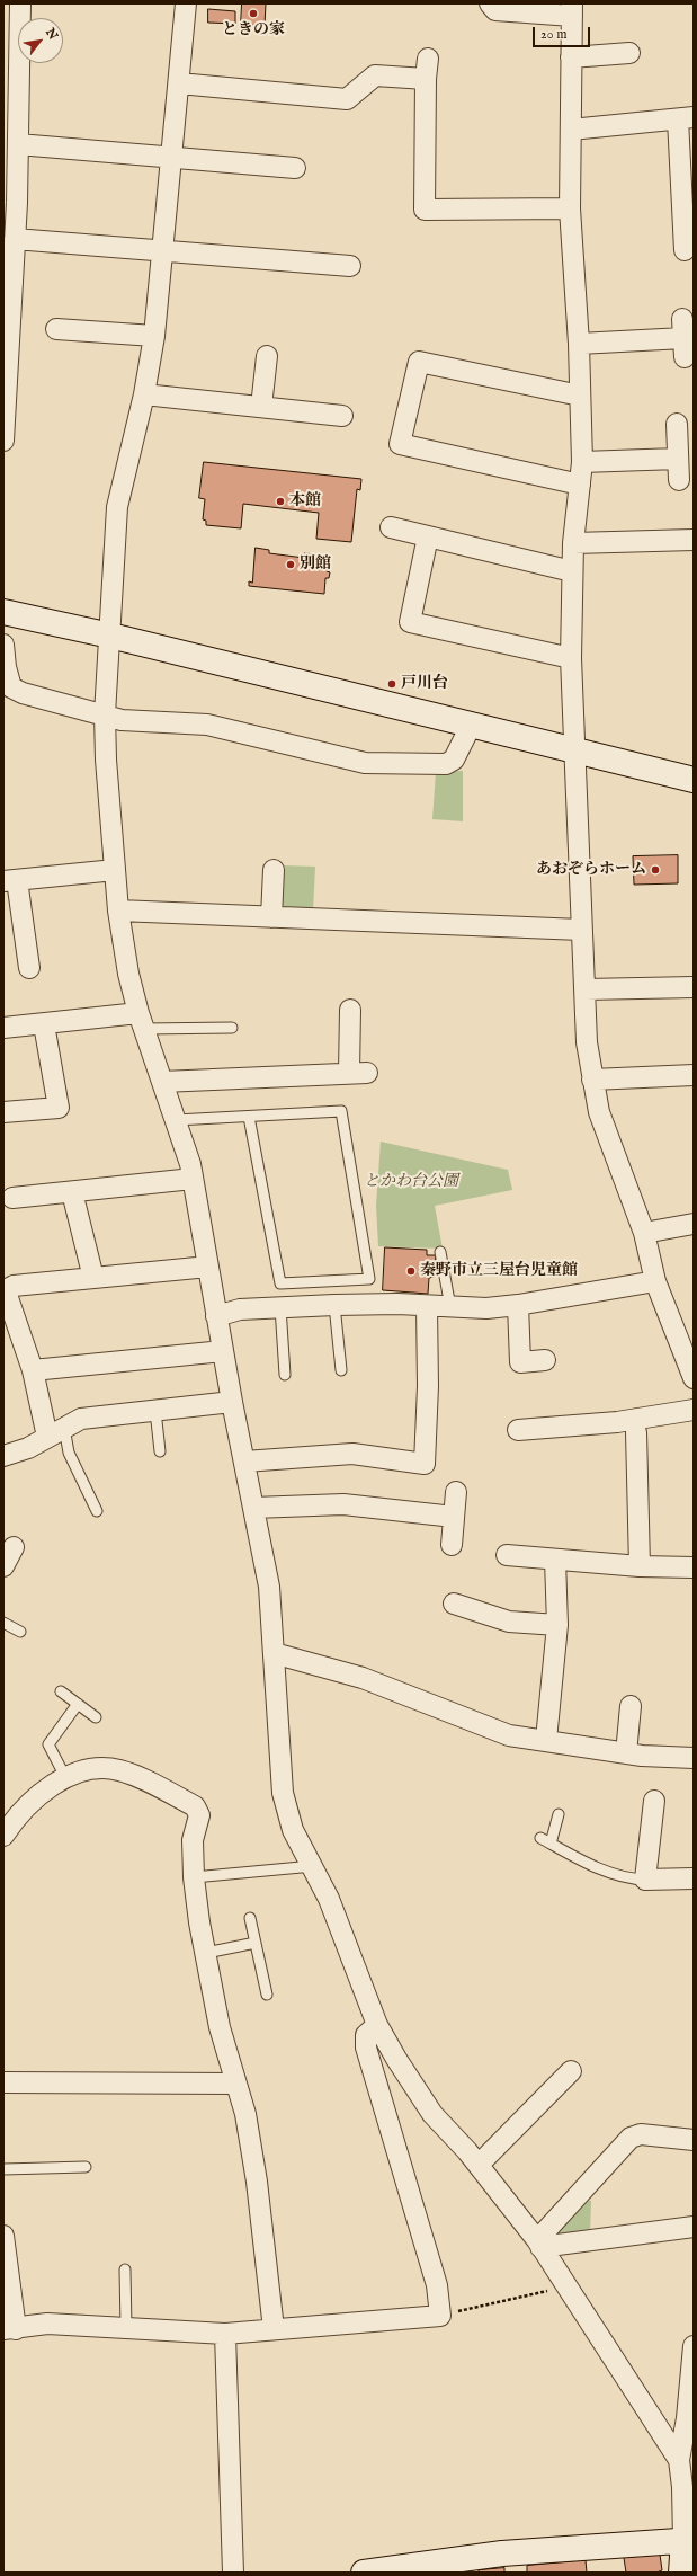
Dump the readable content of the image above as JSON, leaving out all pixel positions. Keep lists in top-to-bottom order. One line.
{"parks":["とかわ台公園"],"places":["ときの家","本館","別館","戸川台","あおぞらホーム","秦野市立三屋台児童館"],"scale_bar":"20 m","north":"top right"}
